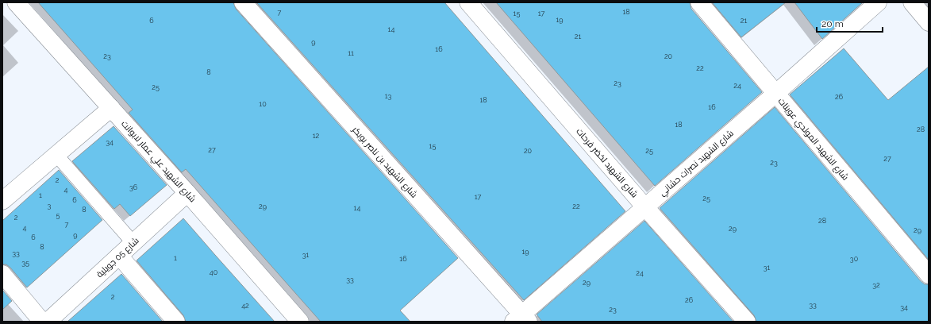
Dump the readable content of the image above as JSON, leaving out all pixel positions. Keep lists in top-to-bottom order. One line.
{"streets":{"street":["شارع الشهيد المولدي عوينات","شارع الشهيد علي عمار لابوانت","شارع الشهيد بن ناصر بوبكر","شارع الشهيد لخضر فرحات","شارع الشهيد نصرات حشاني","شارع 05 جويلية"]},"crossings":[["شارع الشهيد المولدي عوينات","شارع الشهيد نصرات حشاني"],["شارع الشهيد علي عمار لابوانت","شارع 05 جويلية"],["شارع الشهيد بن ناصر بوبكر","شارع الشهيد نصرات حشاني"],["شارع الشهيد لخضر فرحات","شارع الشهيد نصرات حشاني"]],"house_numbers":["18","7","15","17","19","6","21","14","21","9","16","11","23","20","22","8","23","24","25","13","26","18","10","16","18","28","12","34","15","27","20","25","27","23","2","36","4","1","17","25","6","3","29","22","14","8","5","2","28","7","4","29","29","9","6","8","19","33","31","1","16","30","35","31","40","24","33","29","32","2","26","33","42","34","23"],"scale_bar":"20 m"}
